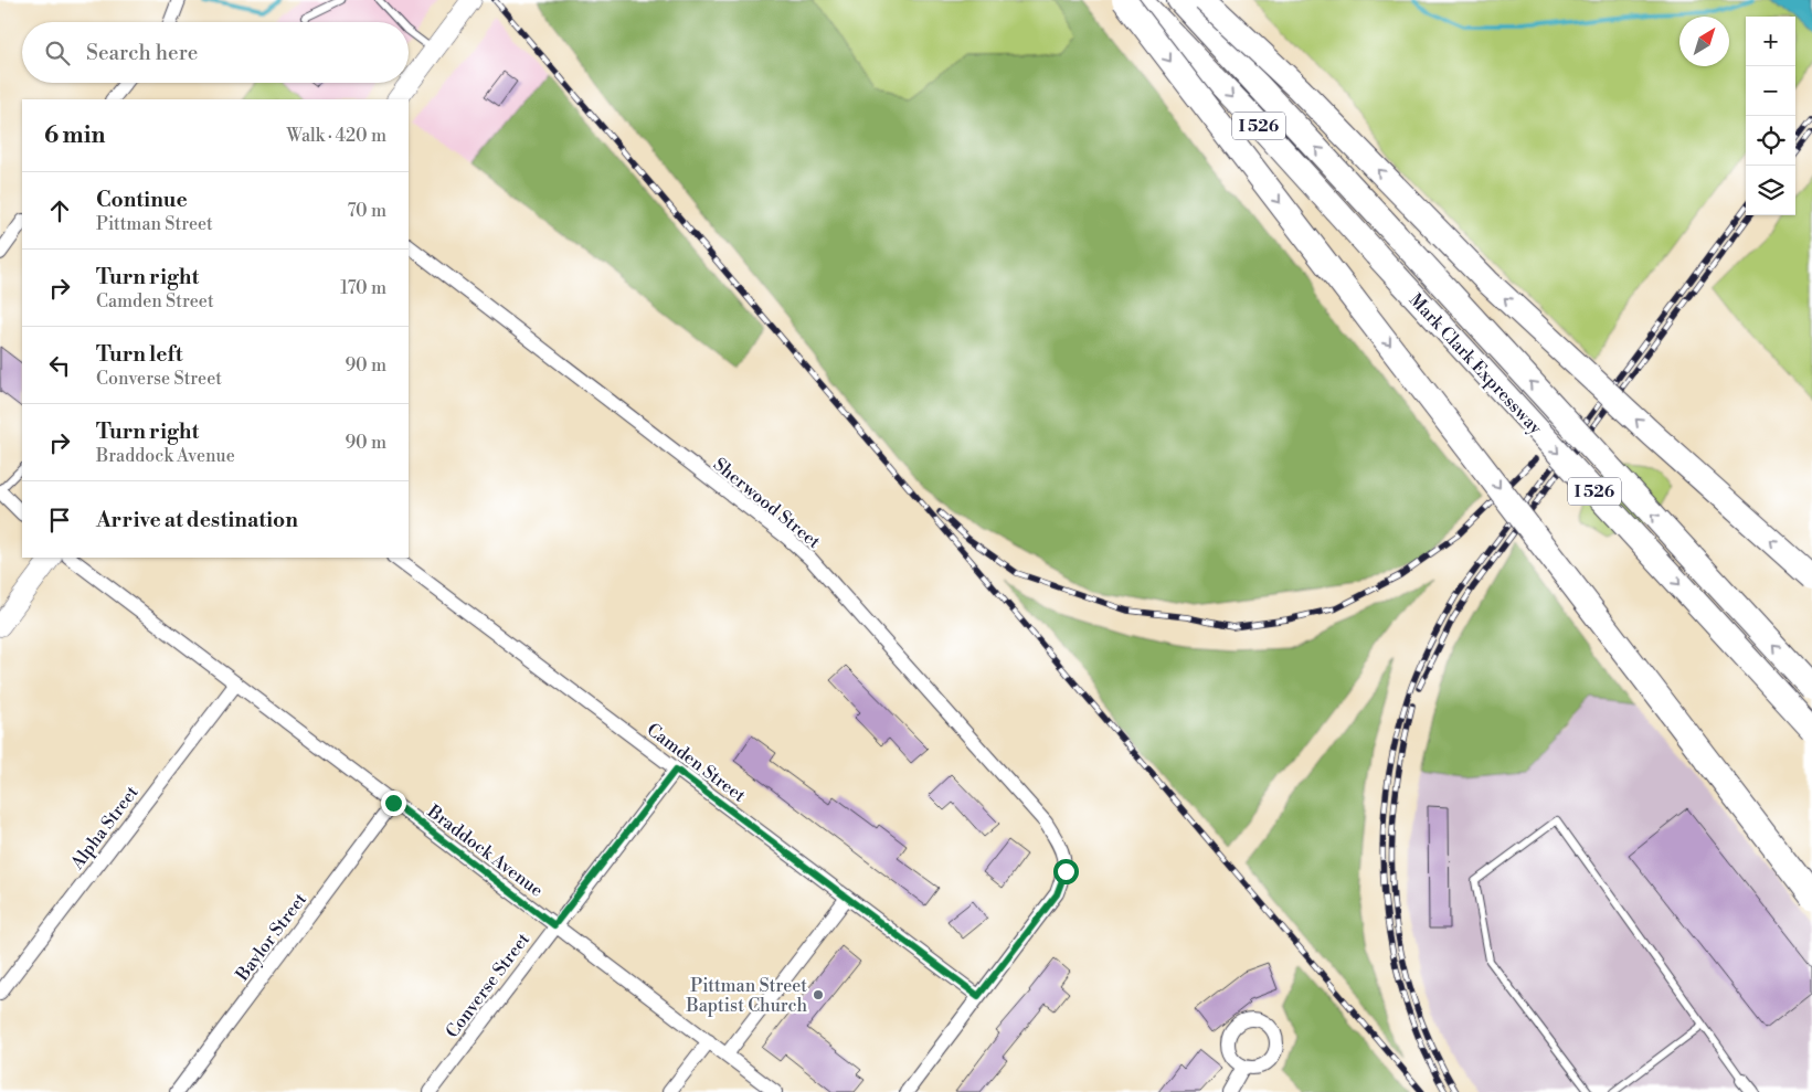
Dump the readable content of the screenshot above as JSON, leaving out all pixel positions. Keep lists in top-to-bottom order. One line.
{"streets":{"highway":["I 526","Mark Clark Expressway"],"street":["Sherwood Street","Camden Street","Alpha Street","Braddock Avenue","Baylor Street","Converse Street"]},"crossings":[["Sherwood Street","Camden Street"],["Camden Street","Converse Street"],["Alpha Street","Braddock Avenue"],["Braddock Avenue","Baylor Street"],["Braddock Avenue","Converse Street"]],"places":["Pittman Street Baptist Church"],"north":"top right","page":{"map_buttons":["+","−"],"search":"Search here","heading":["6 min","Walk · 420 m"],"list":[["Continue","Pittman Street","70 m"],["Turn right","Camden Street","170 m"],["Turn left","Converse Street","90 m"],["Turn right","Braddock Avenue","90 m"],"Arrive at destination"]}}
